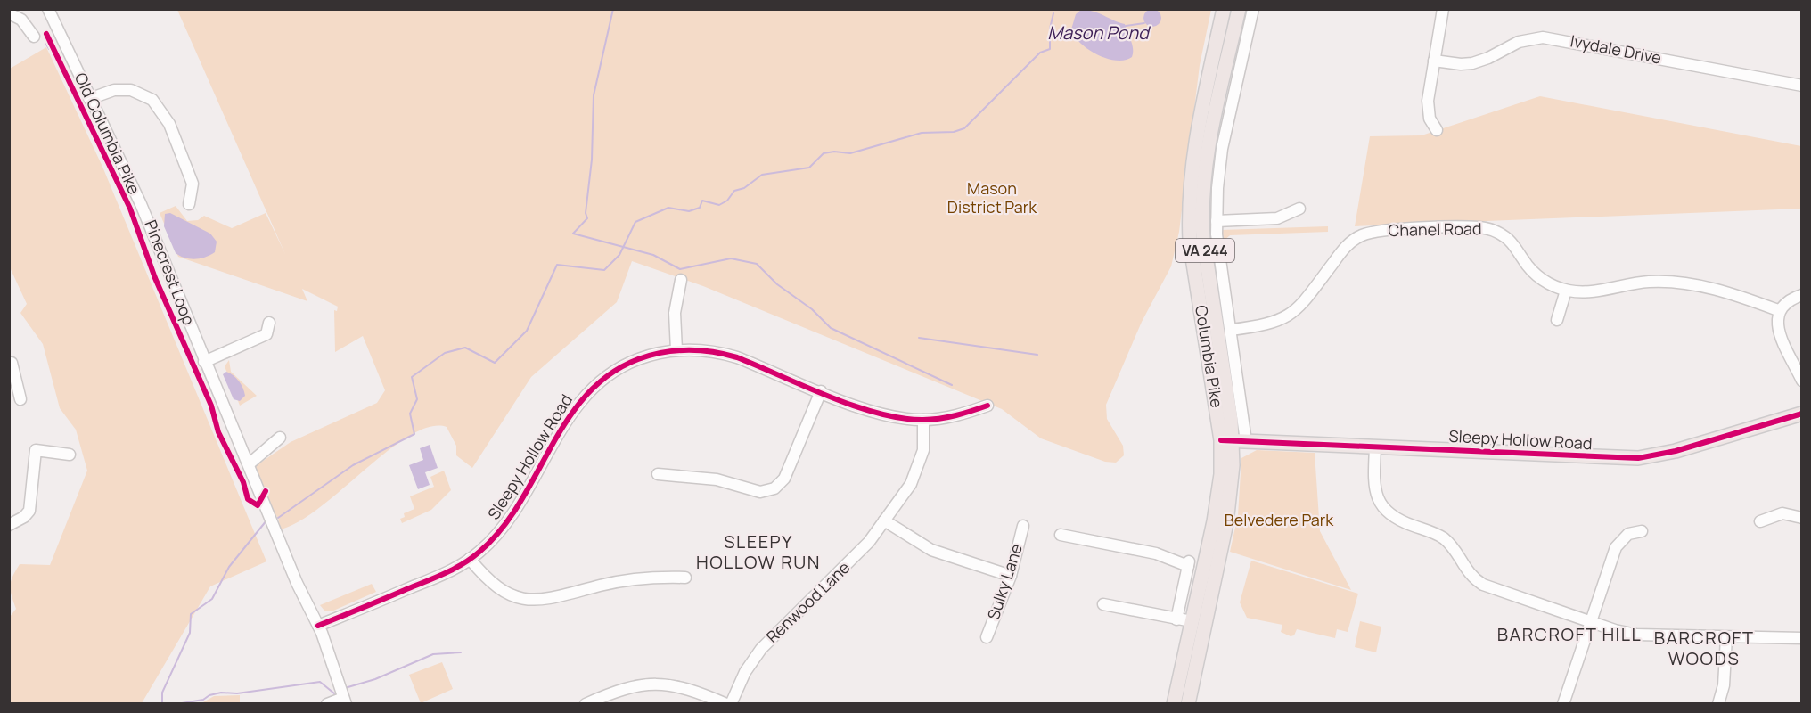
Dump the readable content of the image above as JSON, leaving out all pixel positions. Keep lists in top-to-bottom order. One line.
{"streets":{"main road":["VA 244","Columbia Pike","Sleepy Hollow Road"],"street":["Ivydale Drive","Old Columbia Pike","Chanel Road","Sulky Lane","Renwood Lane"],"cycle path":["Pinecrest Loop"]},"crossings":[["Old Columbia Pike","Sleepy Hollow Road"],["Columbia Pike","Sleepy Hollow Road"],["Sleepy Hollow Road","Renwood Lane"]],"districts":["SLEEPY HOLLOW RUN","BARCROFT HILL","BARCROFT WOODS"],"water":["Mason Pond"],"parks":["Mason District Park","Belvedere Park"]}
